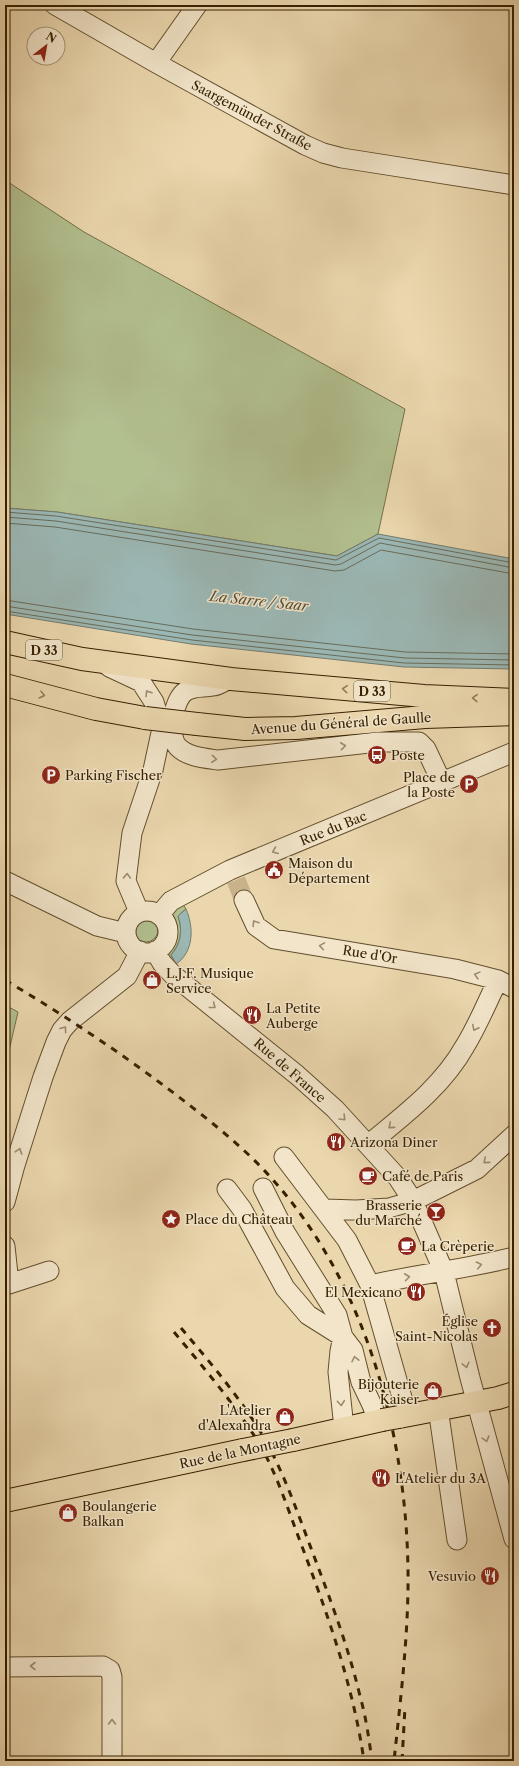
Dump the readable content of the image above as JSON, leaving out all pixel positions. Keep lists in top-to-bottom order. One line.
{"streets":{"main road":["D 33","Avenue du Général de Gaulle","Rue de la Montagne"],"street":["Saargemünder Straße","Rue du Bac","Rue d'Or","Rue de France"]},"crossings":[["Rue du Bac","Rue de France"],["Rue de France","Rue de la Montagne"]],"one_way":["Rue du Bac","Rue d'Or"],"water":["La Sarre / Saar"],"places":{"bus stop":["Poste"],"parking":["Parking Fischer","Place de la Poste"],"public building":["Maison du Département"],"shop":["L.J.F. Musique Service","Bijouterie Kaiser","L'Atelier d'Alexandra","Boulangerie Balkan"],"restaurant":["La Petite Auberge","Arizona Diner","El Mexicano","L'Atelier du 3A","Vesuvio"],"cafe":["Café de Paris","La Crèperie"],"bar":["Brasserie du Marché"],"place":["Place du Château"],"church":["Église Saint-Nicolas"]},"north":"top right"}
